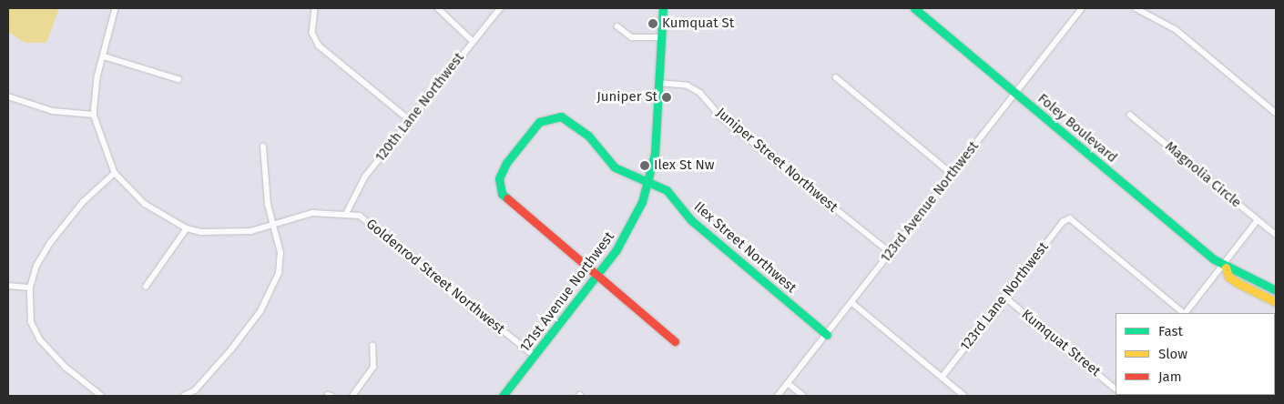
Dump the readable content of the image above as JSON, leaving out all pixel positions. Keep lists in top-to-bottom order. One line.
{"streets":{"street":["120th Lane Northwest","Foley Boulevard","Juniper Street Northwest","Magnolia Circle","123rd Avenue Northwest","Ilex Street Northwest","Goldenrod Street Northwest","121st Avenue Northwest","123rd Lane Northwest","Kumquat Street"]},"crossings":[["120th Lane Northwest","Goldenrod Street Northwest"],["Foley Boulevard","123rd Avenue Northwest"],["Juniper Street Northwest","123rd Avenue Northwest"],["Juniper Street Northwest","121st Avenue Northwest"],["123rd Avenue Northwest","Ilex Street Northwest"],["Ilex Street Northwest","121st Avenue Northwest"],["Goldenrod Street Northwest","121st Avenue Northwest"],["123rd Lane Northwest","Kumquat Street"]],"places":["Kumquat St","Juniper St","Ilex St Nw"],"legend":["Fast","Slow","Jam"]}
